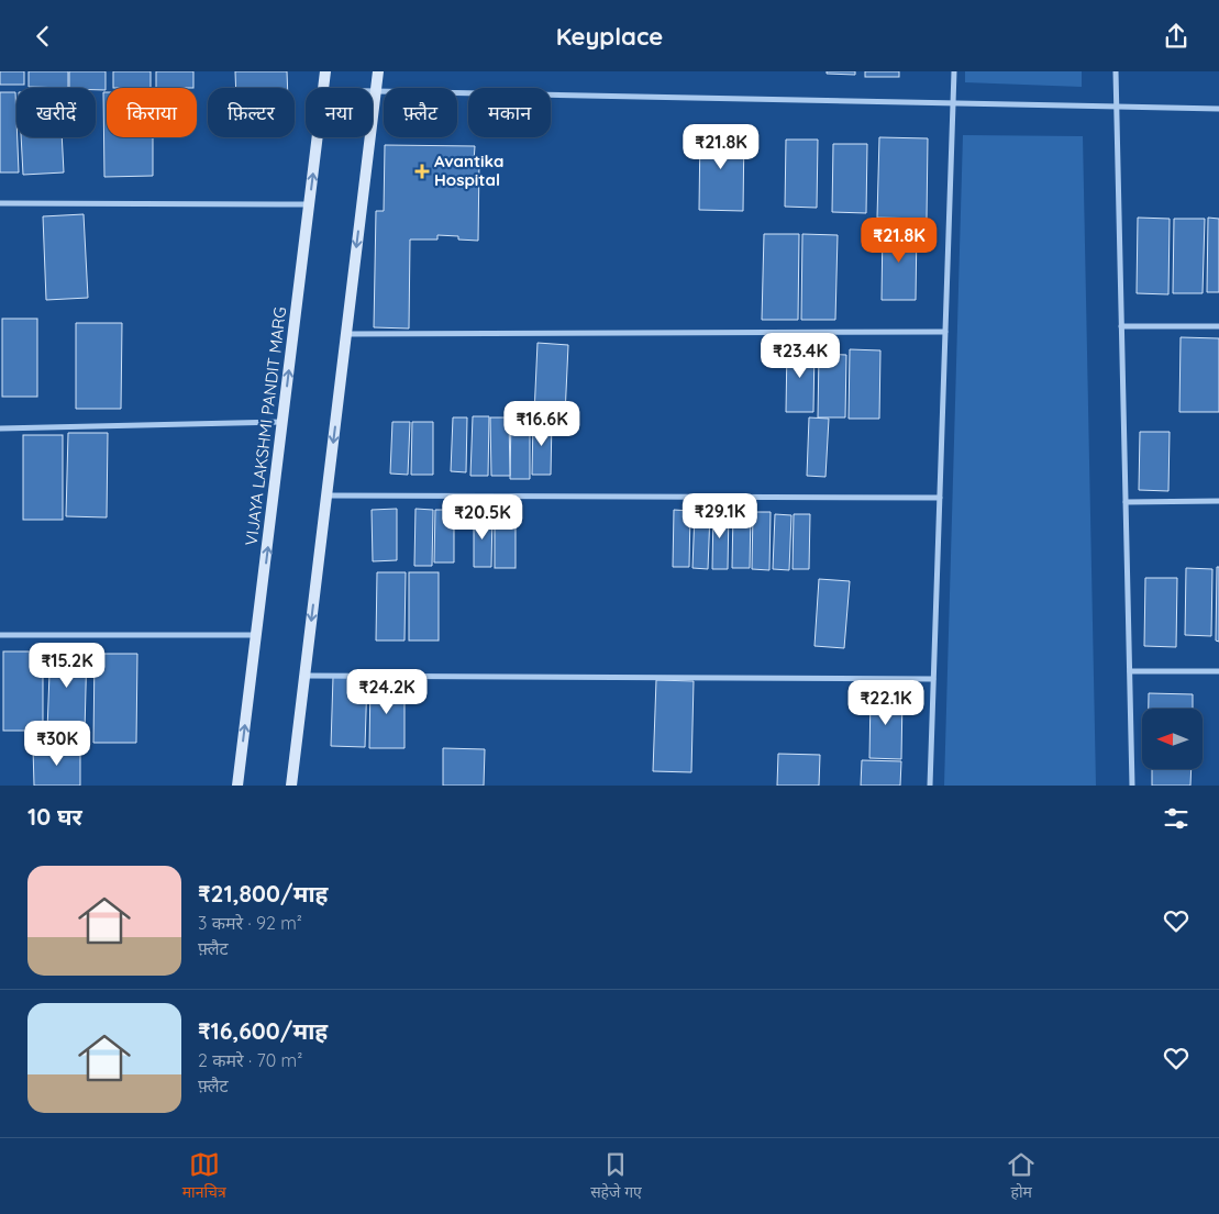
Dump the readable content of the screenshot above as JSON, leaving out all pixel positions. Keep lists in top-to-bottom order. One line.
{"streets":{"street":["VIJAYA LAKSHMI PANDIT MARG"]},"places":{"health":["Avantika Hospital"]},"north":"left","page":{"header":"Keyplace","chip":["खरीदें","किराया","फ़िल्टर","नया","फ़्लैट","मकान"],"price":["₹21.8K","₹21.8K","₹23.4K","₹16.6K","₹29.1K","₹20.5K","₹15.2K","₹24.2K","₹22.1K","₹30K"],"heading":"10 घर","list":[{"name":"₹21,800/माह","note":"3 कमरे · 92 m² · फ़्लैट"},{"name":"₹16,600/माह","note":"2 कमरे · 70 m² · फ़्लैट"}],"tabs":["मानचित्र","सहेजे गए","होम"]}}
